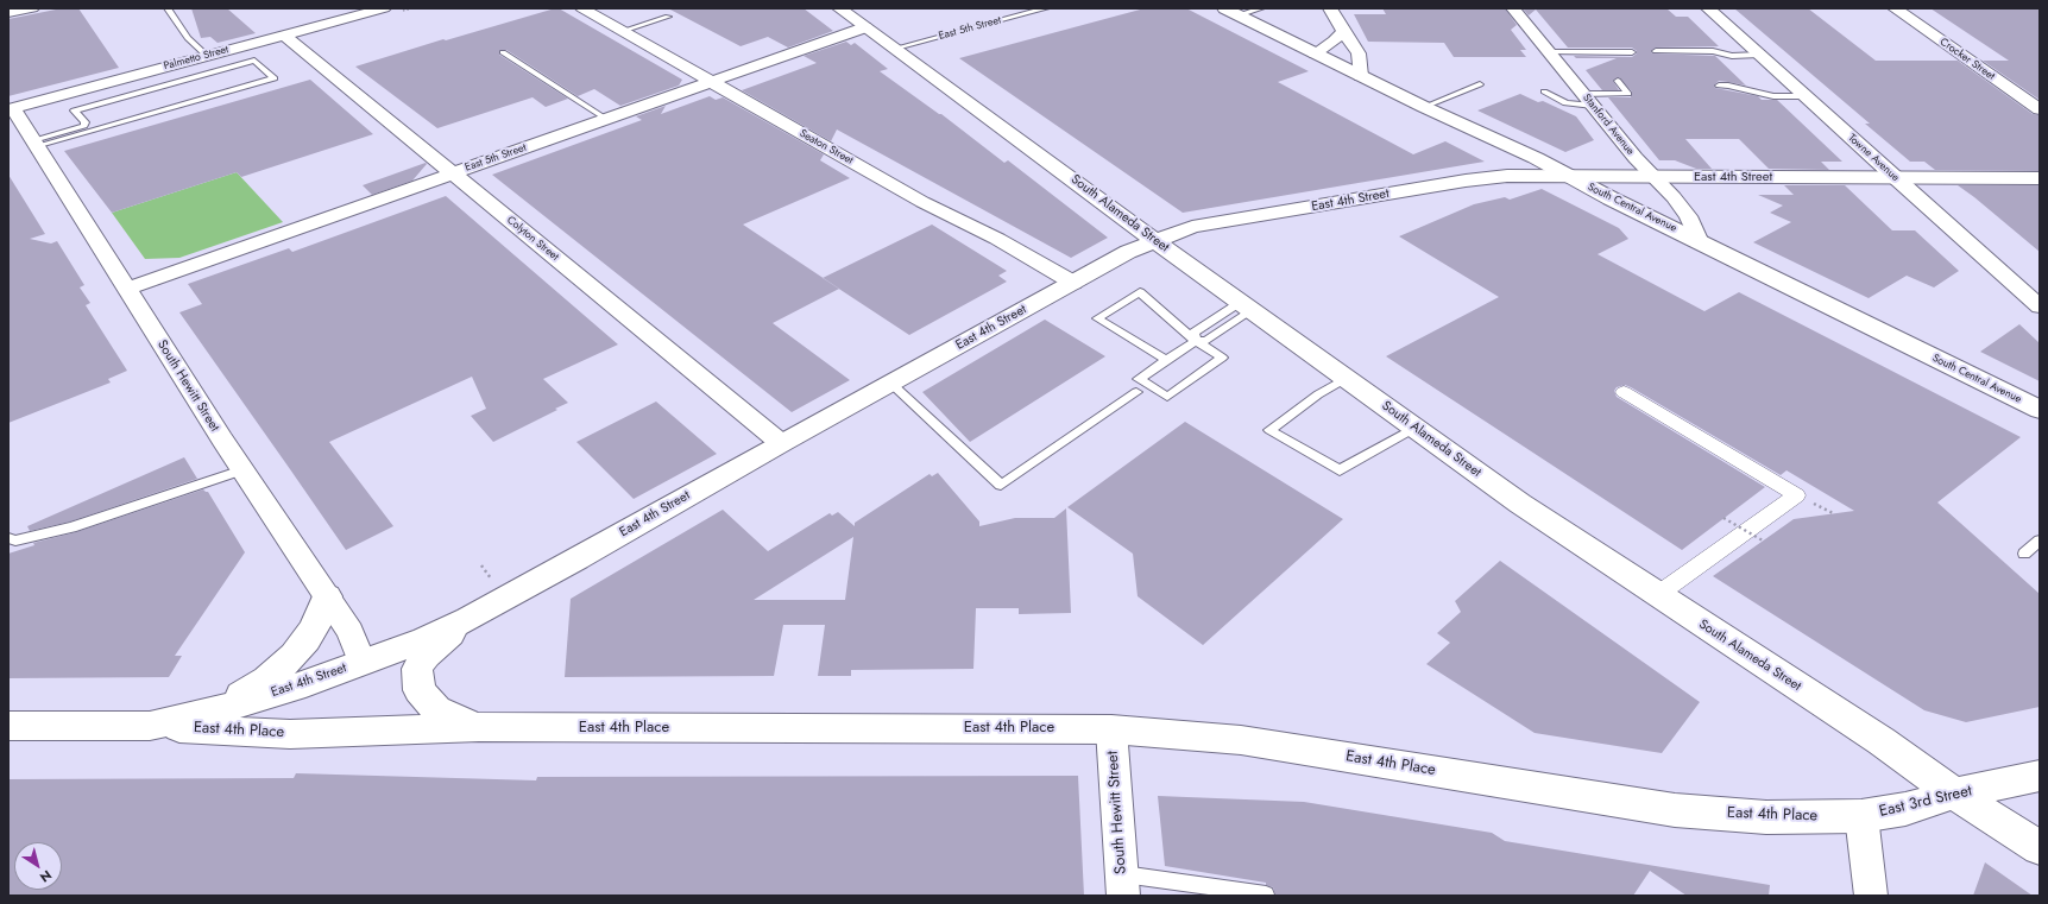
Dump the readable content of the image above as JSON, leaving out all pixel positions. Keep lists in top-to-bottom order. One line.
{"streets":{"main road":["East 4th Street","South Central Avenue","South Alameda Street","East 4th Place","East 3rd Street"],"street":["East 5th Street","Palmetto Street","Crocker Street","Stanford Avenue","Seaton Street","Towne Avenue","Colyton Street","South Hewitt Street"]},"crossings":[["East 5th Street","Seaton Street"],["East 5th Street","South Alameda Street"],["East 5th Street","Colyton Street"],["East 5th Street","South Hewitt Street"],["Palmetto Street","Colyton Street"],["Palmetto Street","South Hewitt Street"],["Stanford Avenue","East 4th Street"],["Stanford Avenue","South Central Avenue"],["Seaton Street","East 4th Street"],["Towne Avenue","East 4th Street"],["East 4th Street","South Central Avenue"],["East 4th Street","South Alameda Street"],["East 4th Street","Colyton Street"],["East 4th Street","South Hewitt Street"],["East 4th Street","East 4th Place"],["South Alameda Street","East 3rd Street"],["South Hewitt Street","East 4th Place"],["East 4th Place","East 3rd Street"]],"north":"bottom right"}
